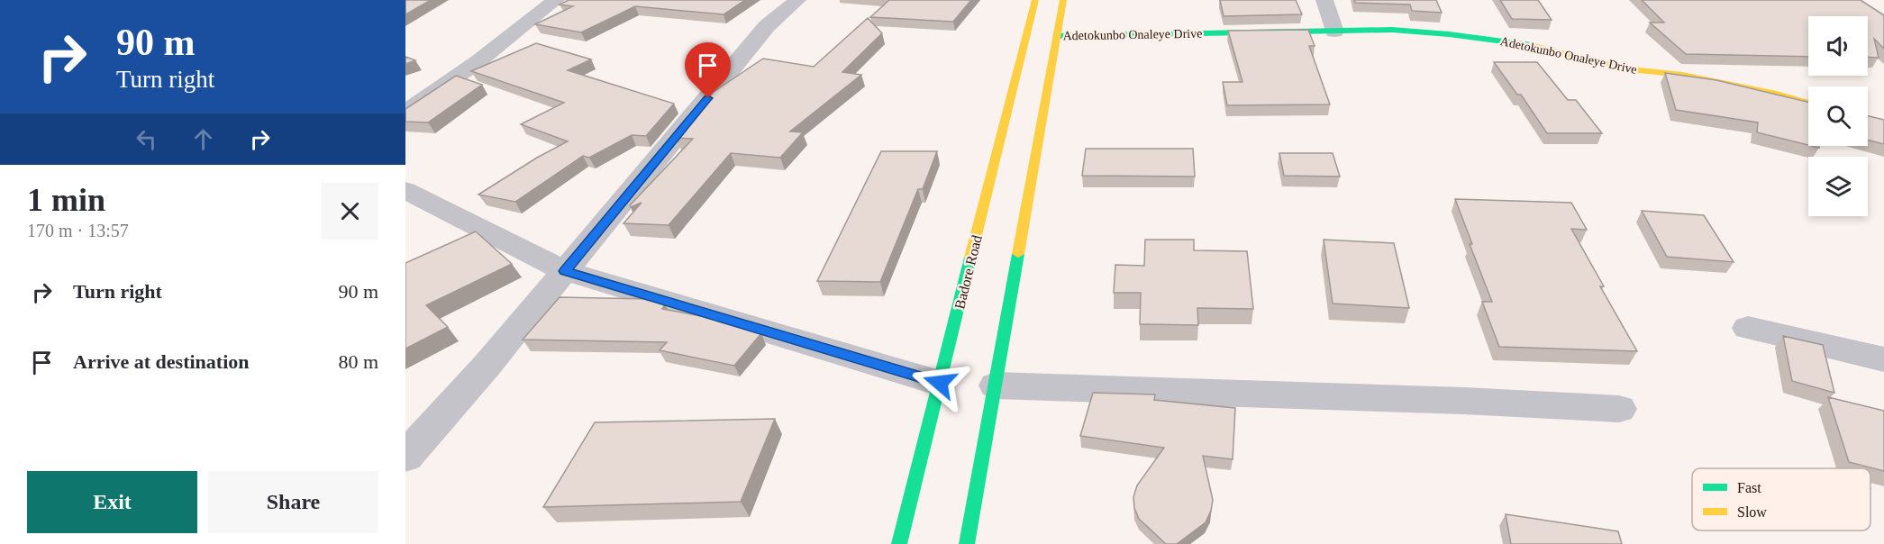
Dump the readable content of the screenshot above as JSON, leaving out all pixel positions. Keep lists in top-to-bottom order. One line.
{"streets":{"main road":["Adetokunbo Onaleye Drive","Badore Road"]},"legend":["Fast","Slow"],"page":{"turn":["90 m","Turn right"],"heading":["1 min","170 m · 13:57"],"list":[{"name":"Turn right","value":"90 m"},{"name":"Arrive at destination","value":"80 m"}],"buttons":["Exit","Share"]}}
